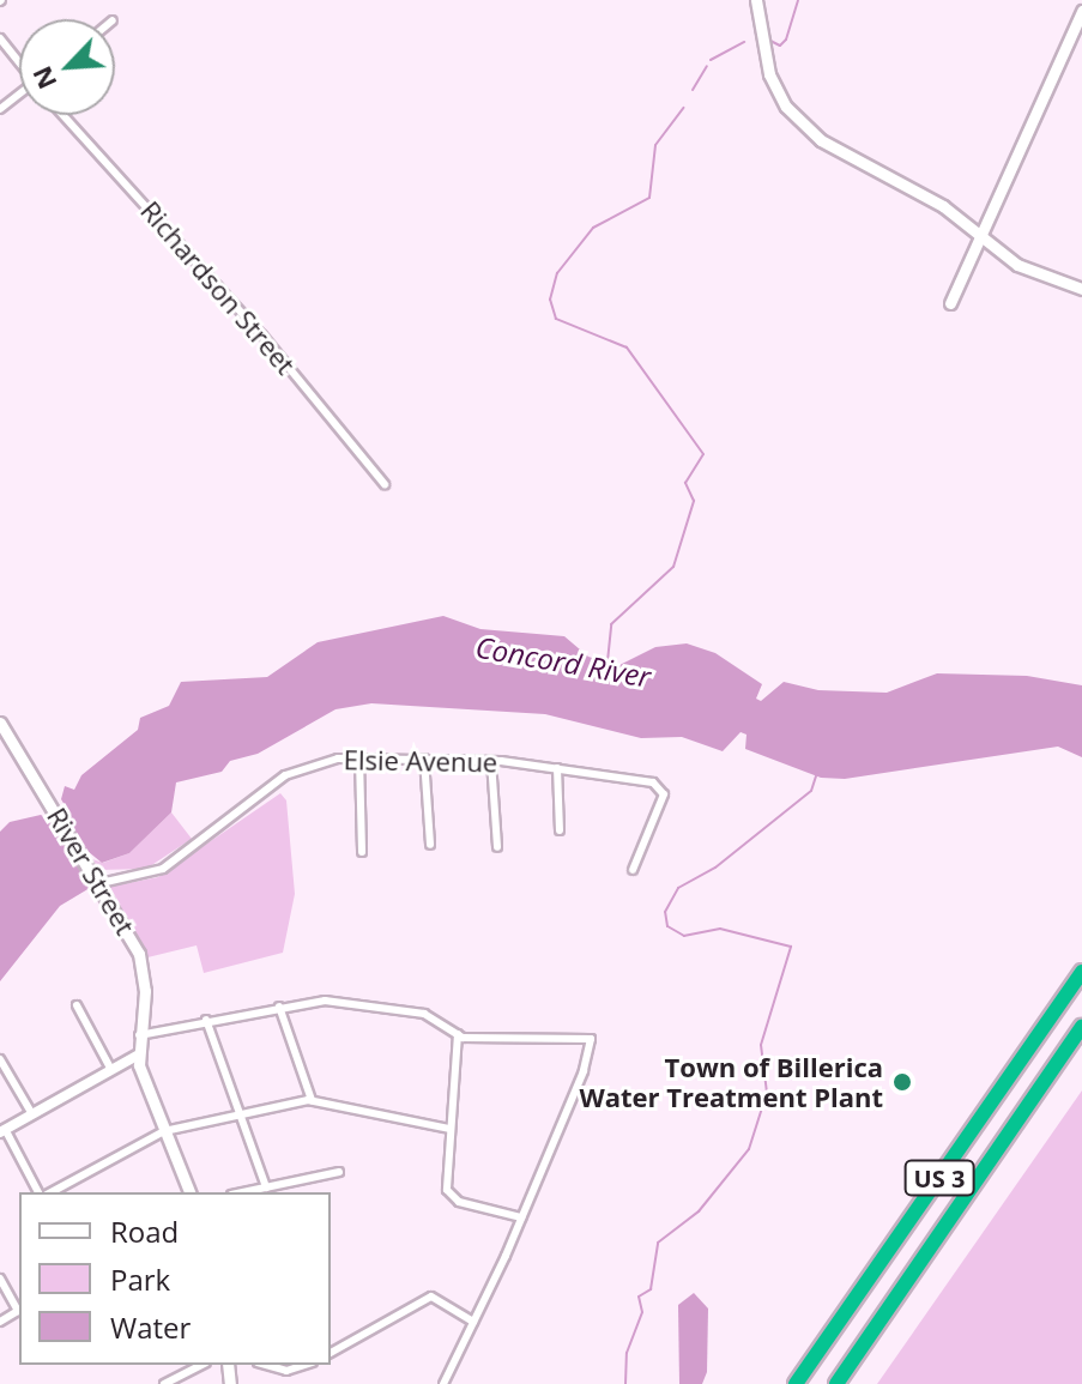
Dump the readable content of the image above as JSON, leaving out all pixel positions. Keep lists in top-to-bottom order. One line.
{"streets":{"highway":["US 3"],"main road":["River Street"],"street":["Richardson Street","Elsie Avenue"]},"crossings":[["Elsie Avenue","River Street"]],"water":["Concord River"],"places":["Town of Billerica Water Treatment Plant"],"legend":["Road","Park","Water"],"north":"bottom left"}
